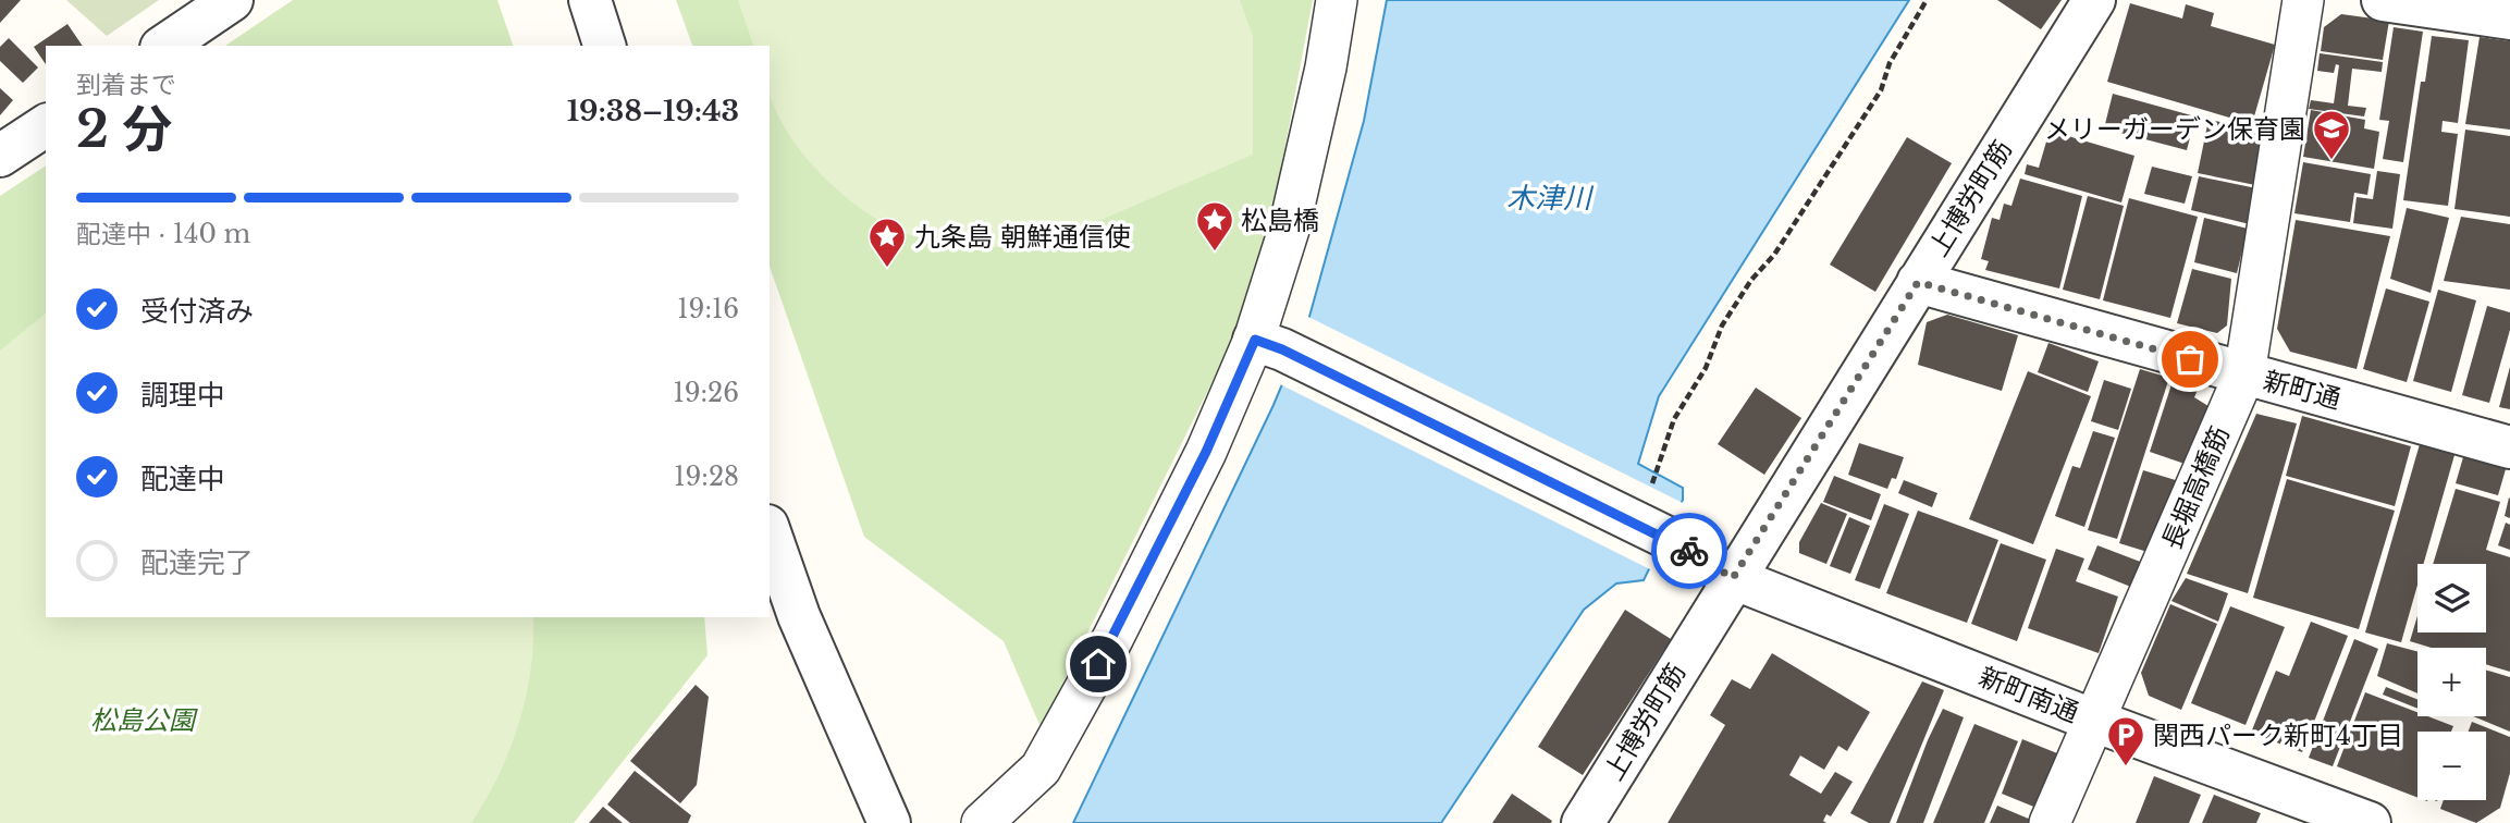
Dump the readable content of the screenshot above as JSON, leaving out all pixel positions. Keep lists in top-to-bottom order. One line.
{"streets":{"street":["上博労町筋","新町通","長堀高橋筋","新町南通"]},"crossings":[["上博労町筋","新町通"],["上博労町筋","新町南通"],["新町通","長堀高橋筋"],["長堀高橋筋","新町南通"]],"water":["木津川"],"parks":["松島公園"],"places":{"school or university":["メリーガーデン保育園"],"place":["松島橋","九条島 朝鮮通信使"],"parking":["関西パーク新町4丁目"]},"page":{"heading":["2 分","到着まで","19:38–19:43"],"bar":"配達中 · 140 m","list":[["受付済み","19:16"],["調理中","19:26"],["配達中","19:28"],"配達完了"],"map_buttons":["+","−"]}}
